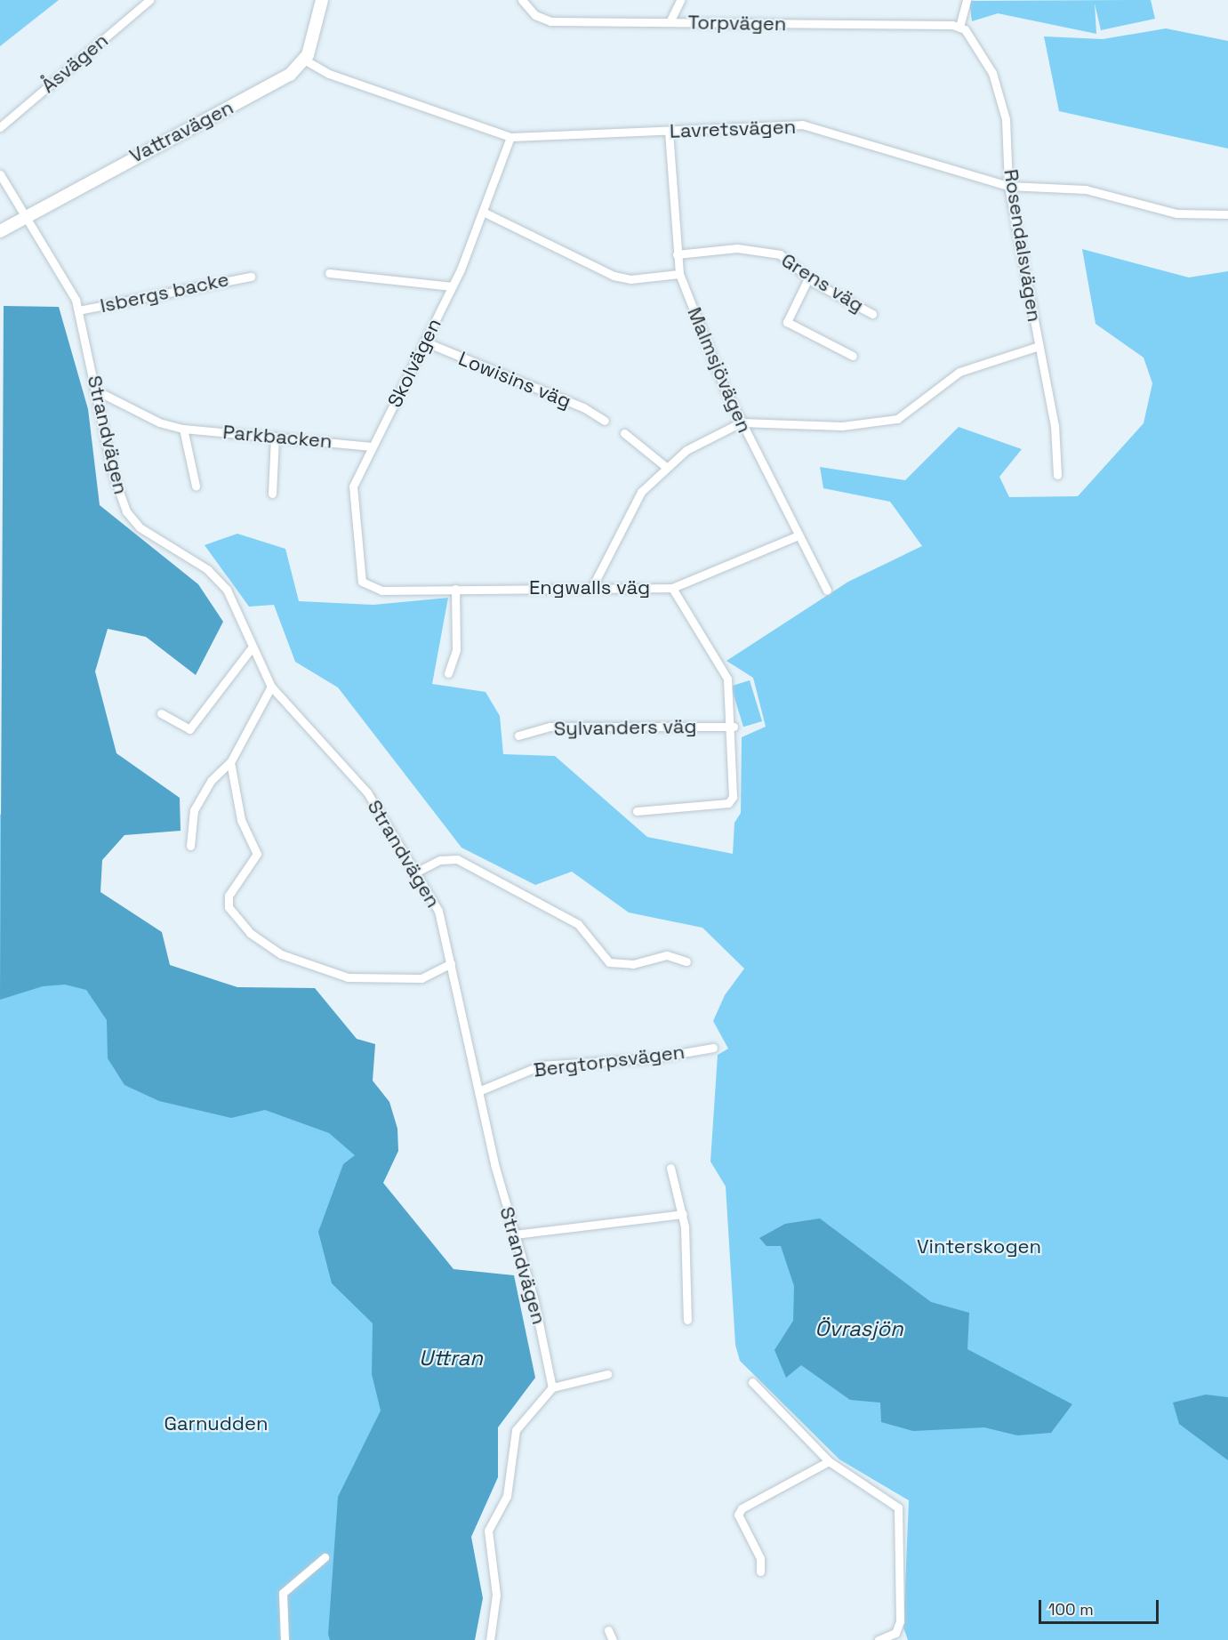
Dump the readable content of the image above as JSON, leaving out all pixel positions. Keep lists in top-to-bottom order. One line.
{"streets":{"street":["Torpvägen","Åsvägen","Lavretsvägen","Vattravägen","Rosendalsvägen","Grens väg","Isbergs backe","Skolvägen","Malmsjövägen","Lowisins väg","Strandvägen","Parkbacken","Engwalls väg","Sylvanders väg","Bergtorpsvägen"]},"crossings":[["Torpvägen","Rosendalsvägen"],["Lavretsvägen","Vattravägen"],["Lavretsvägen","Rosendalsvägen"],["Lavretsvägen","Skolvägen"],["Lavretsvägen","Malmsjövägen"],["Vattravägen","Strandvägen"],["Grens väg","Malmsjövägen"],["Isbergs backe","Strandvägen"],["Skolvägen","Lowisins väg"],["Skolvägen","Parkbacken"],["Skolvägen","Engwalls väg"],["Malmsjövägen","Engwalls väg"],["Strandvägen","Parkbacken"],["Strandvägen","Bergtorpsvägen"]],"water":["Övrasjön","Uttran"],"parks":["Vinterskogen","Garnudden"],"scale_bar":"100 m"}
